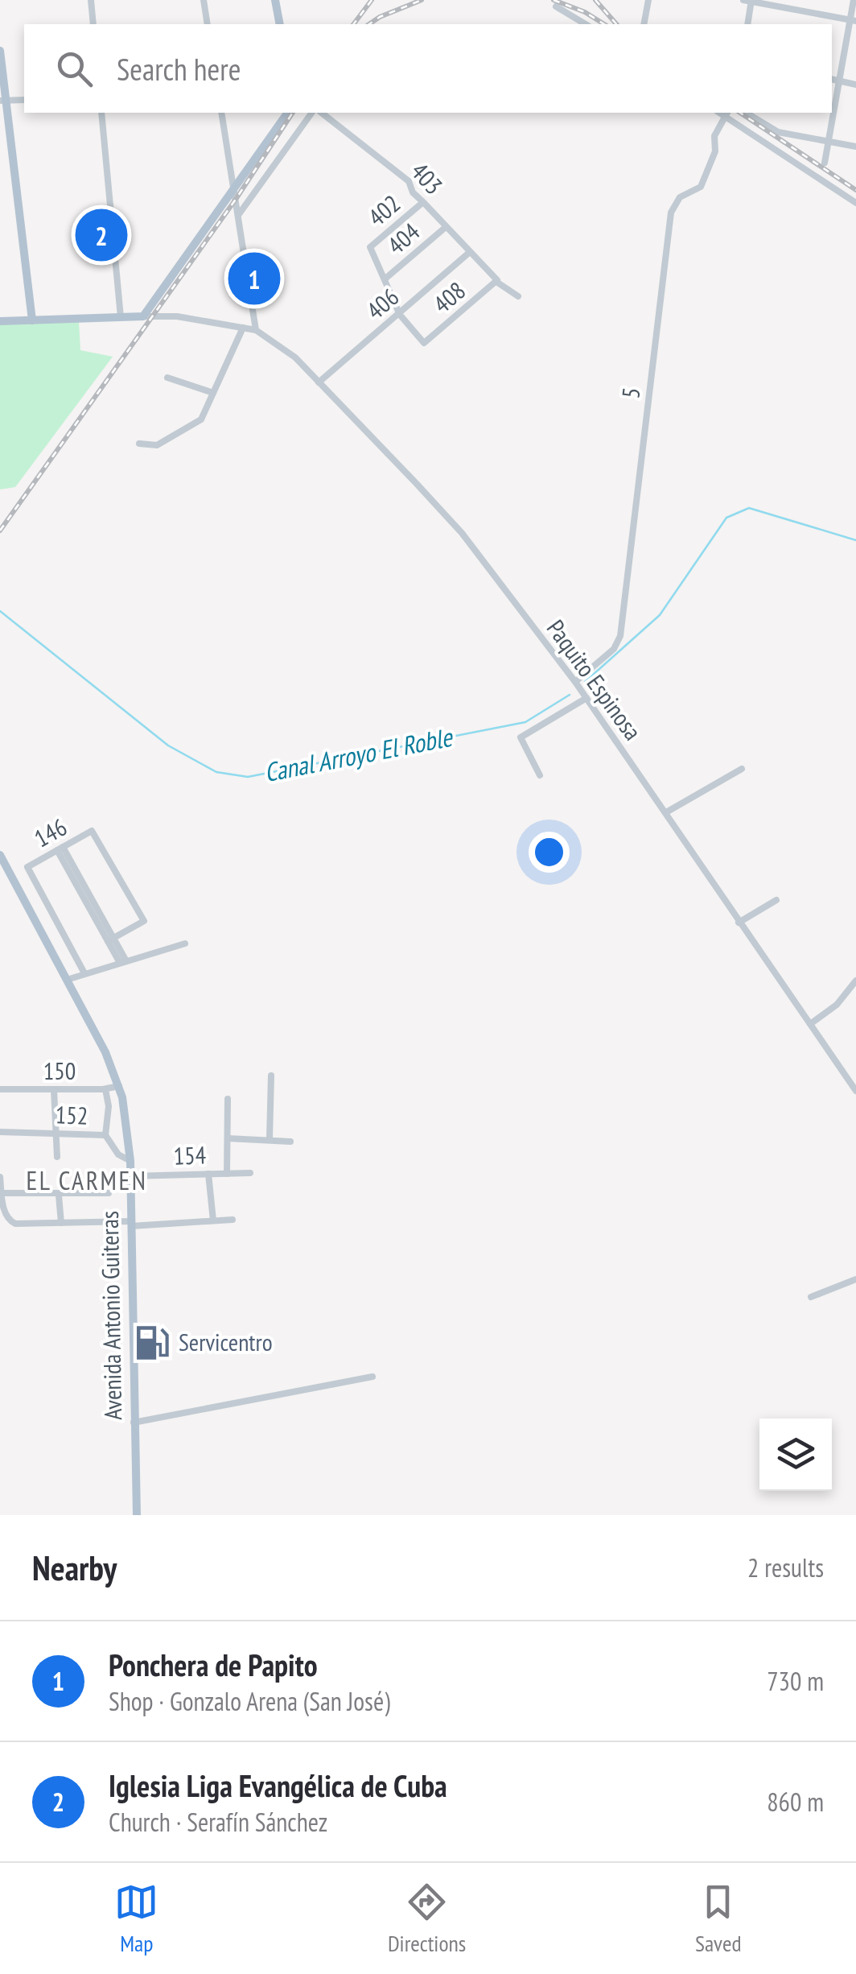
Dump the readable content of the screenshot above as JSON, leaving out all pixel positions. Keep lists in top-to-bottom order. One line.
{"streets":{"main road":["Avenida Antonio Guiteras"],"street":["403","402","404","408","406","5","Paquito Espinosa","146","150","152","154"]},"crossings":[["403","402"],["403","404"],["403","408"],["403","406"],["402","404"],["408","406"],["406","Paquito Espinosa"],["5","Paquito Espinosa"],["150","Avenida Antonio Guiteras"],["152","Avenida Antonio Guiteras"],["154","Avenida Antonio Guiteras"]],"districts":["EL CARMEN"],"water":["Canal Arroyo El Roble"],"places":{"fuel station":["Servicentro"]},"page":{"search":"Search here","pins":["2","1"],"heading":["Nearby","2 results"],"list":[{"mark":"1","name":"Ponchera de Papito","note":"Shop · Gonzalo Arena (San José)","value":"730 m"},{"mark":"2","name":"Iglesia Liga Evangélica de Cuba","note":"Church · Serafín Sánchez","value":"860 m"}],"nav":["Map","Directions","Saved"]}}
